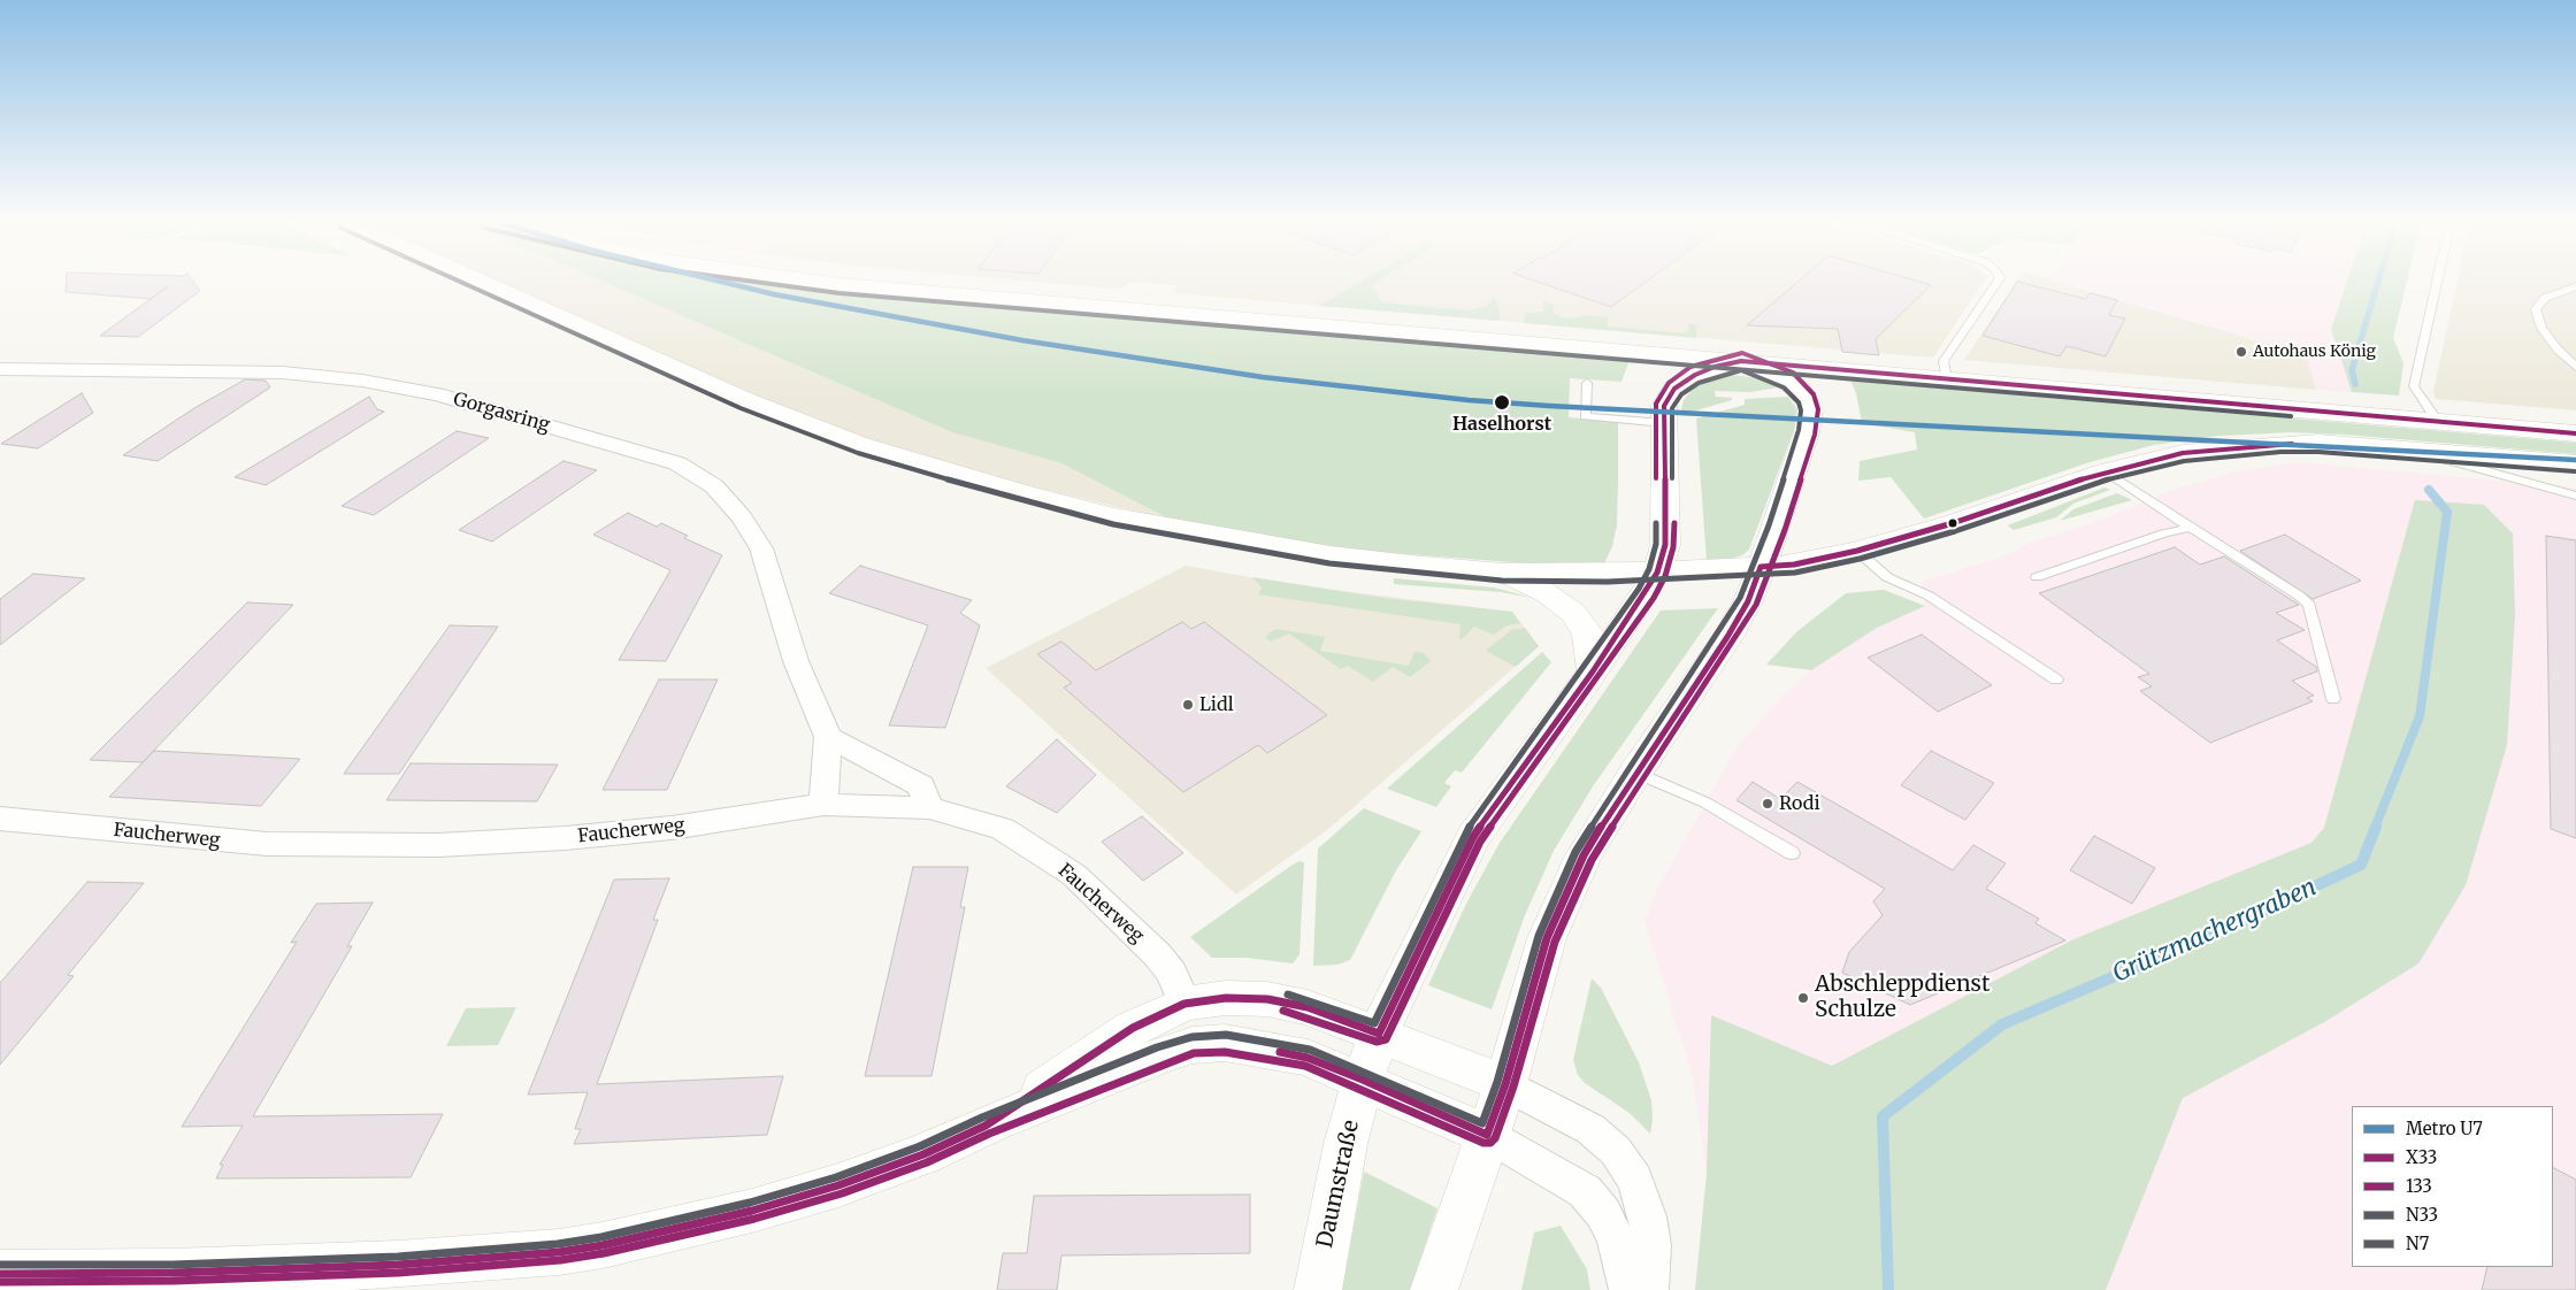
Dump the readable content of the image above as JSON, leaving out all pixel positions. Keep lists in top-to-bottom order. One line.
{"streets":{"main road":["Daumstraße"],"street":["Gorgasring","Faucherweg"]},"crossings":[["Gorgasring","Faucherweg"]],"water":["Grützmachergraben"],"places":["Autohaus König","Haselhorst","Lidl","Rodi","Abschleppdienst Schulze"],"lines":["metro line U7","transit line N7","transit line 133","transit line X33","transit line N33"],"legend":["Metro U7","X33","133","N33","N7"]}
